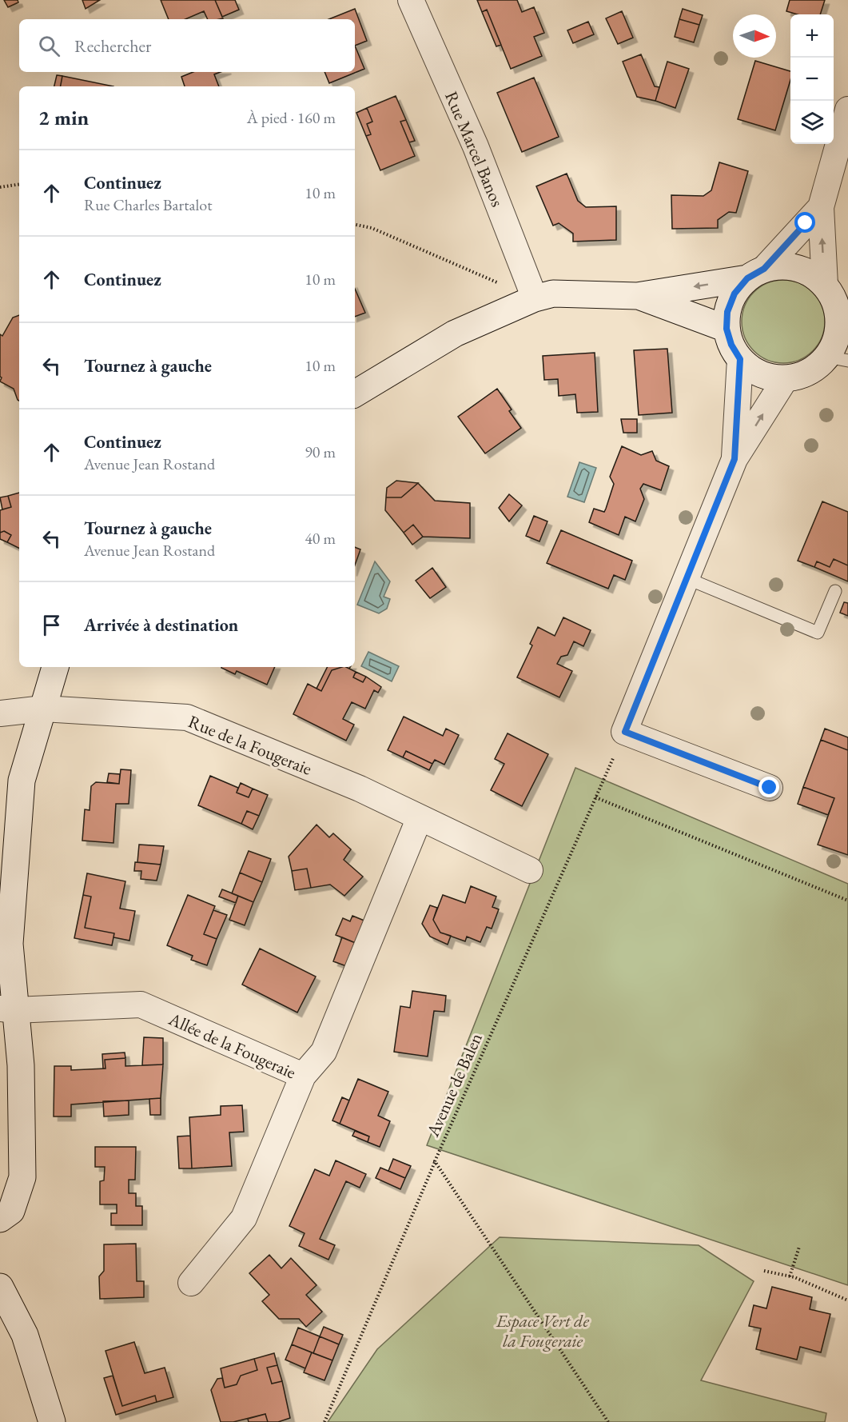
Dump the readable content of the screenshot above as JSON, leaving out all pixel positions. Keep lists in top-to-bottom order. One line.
{"streets":{"street":["Rue Marcel Banos","Rue de la Fougeraie","Allée de la Fougeraie"],"path":["Avenue de Balen"]},"parks":["Espace Vert de la Fougeraie"],"north":"right","page":{"map_buttons":["+","−"],"search":"Rechercher","heading":["2 min","À pied · 160 m"],"list":[["Continuez","Rue Charles Bartalot","10 m"],["Continuez","10 m"],["Tournez à gauche","10 m"],["Continuez","Avenue Jean Rostand","90 m"],["Tournez à gauche","Avenue Jean Rostand","40 m"],"Arrivée à destination"]}}
